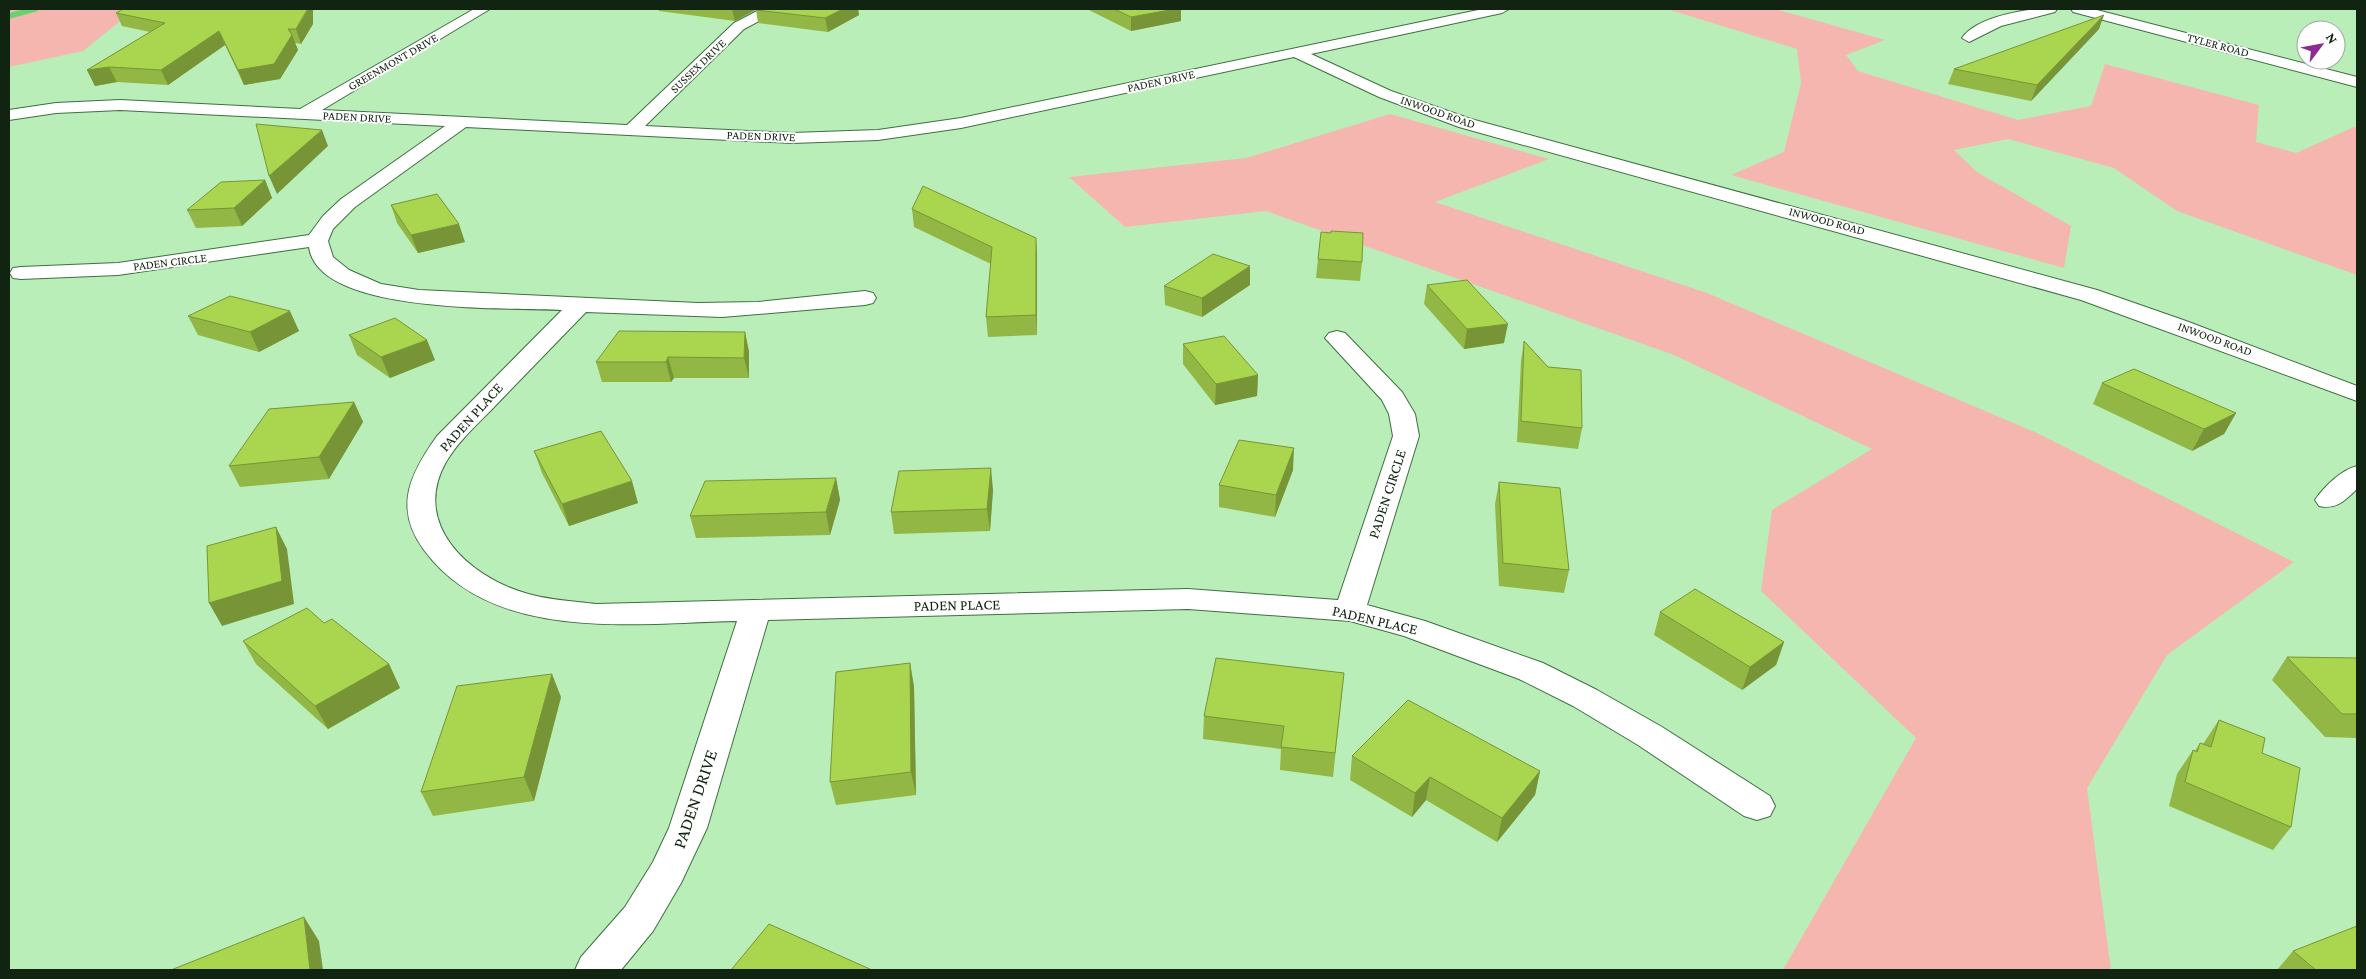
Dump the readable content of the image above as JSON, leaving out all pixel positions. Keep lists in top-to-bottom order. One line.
{"streets":{"street":["TYLER ROAD","GREENMONT DRIVE","SUSSEX DRIVE","PADEN DRIVE","INWOOD ROAD","PADEN CIRCLE","PADEN PLACE"]},"crossings":[["GREENMONT DRIVE","PADEN DRIVE"],["SUSSEX DRIVE","PADEN DRIVE"],["PADEN DRIVE","INWOOD ROAD"],["PADEN DRIVE","PADEN PLACE"],["PADEN CIRCLE","PADEN PLACE"]],"north":"top right"}
